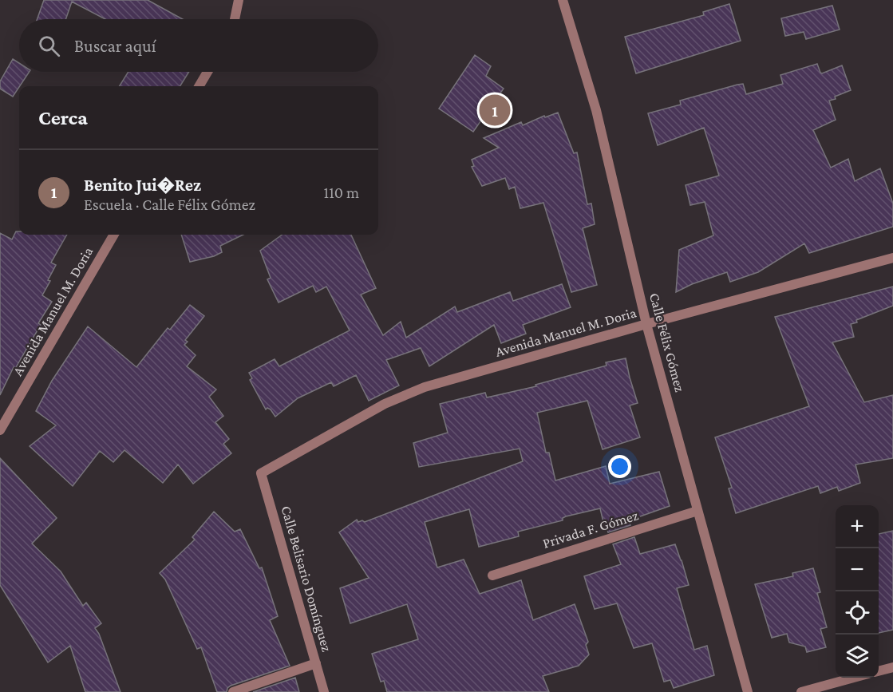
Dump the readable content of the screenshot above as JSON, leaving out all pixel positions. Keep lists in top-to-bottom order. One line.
{"streets":{"street":["Avenida Manuel M. Doria","Calle Félix Gómez","Privada F. Gómez","Calle Belisario Domínguez"]},"crossings":[["Avenida Manuel M. Doria","Calle Félix Gómez"],["Avenida Manuel M. Doria","Calle Belisario Domínguez"],["Calle Félix Gómez","Privada F. Gómez"]],"page":{"search":"Buscar aquí","heading":"Cerca","pins":"1","list":[{"mark":"1","name":"Benito Jui�Rez","note":"Escuela · Calle Félix Gómez","value":"110 m"}],"map_buttons":["+","−"]}}
